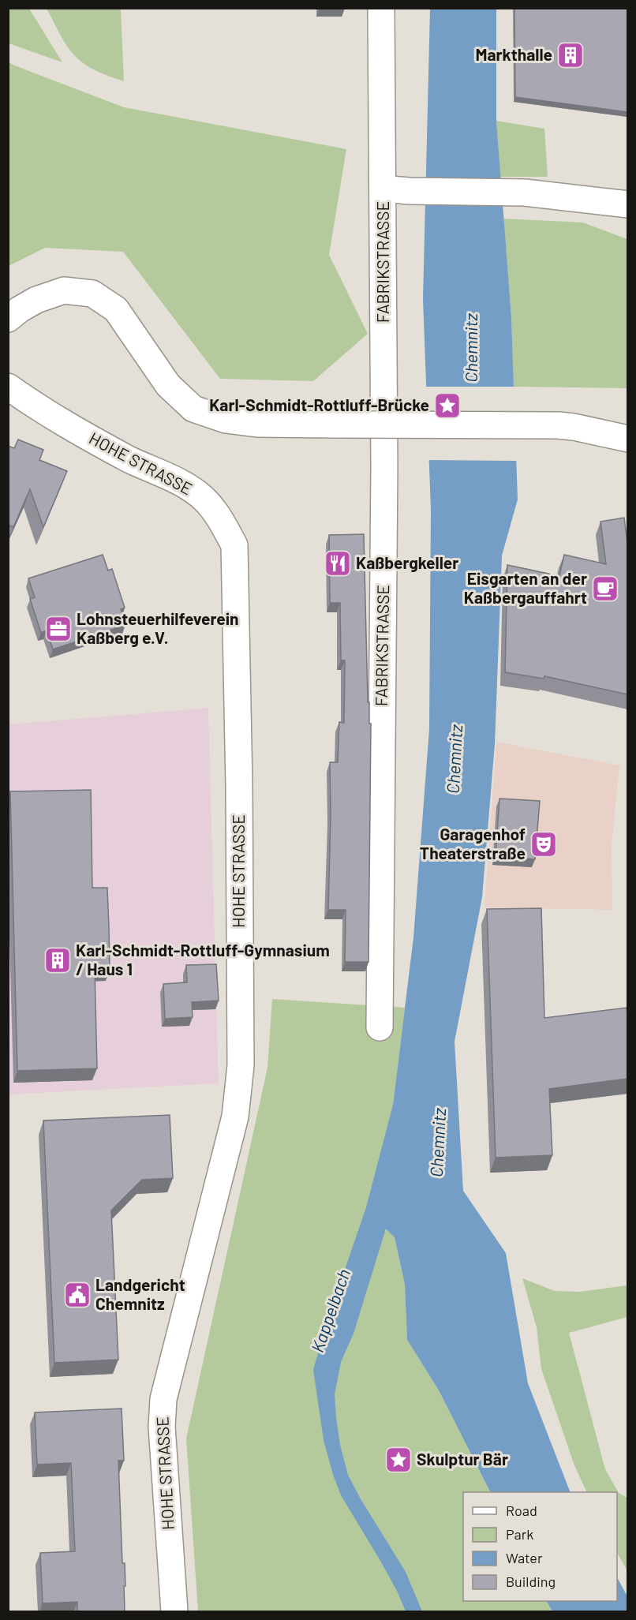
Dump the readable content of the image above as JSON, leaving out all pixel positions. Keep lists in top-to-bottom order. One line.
{"streets":{"street":["FABRIKSTRASSE","HOHE STRASSE"]},"water":["Chemnitz","Kappelbach"],"places":{"building":["Markthalle","Karl-Schmidt-Rottluff-Gymnasium / Haus 1"],"place":["Karl-Schmidt-Rottluff-Brücke","Skulptur Bär"],"restaurant":["Kaßbergkeller"],"cafe":["Eisgarten an der Kaßbergauffahrt"],"office":["Lohnsteuerhilfeverein Kaßberg e.V."],"theatre":["Garagenhof Theaterstraße"],"public building":["Landgericht Chemnitz"]},"legend":["Road","Park","Water","Building"]}
